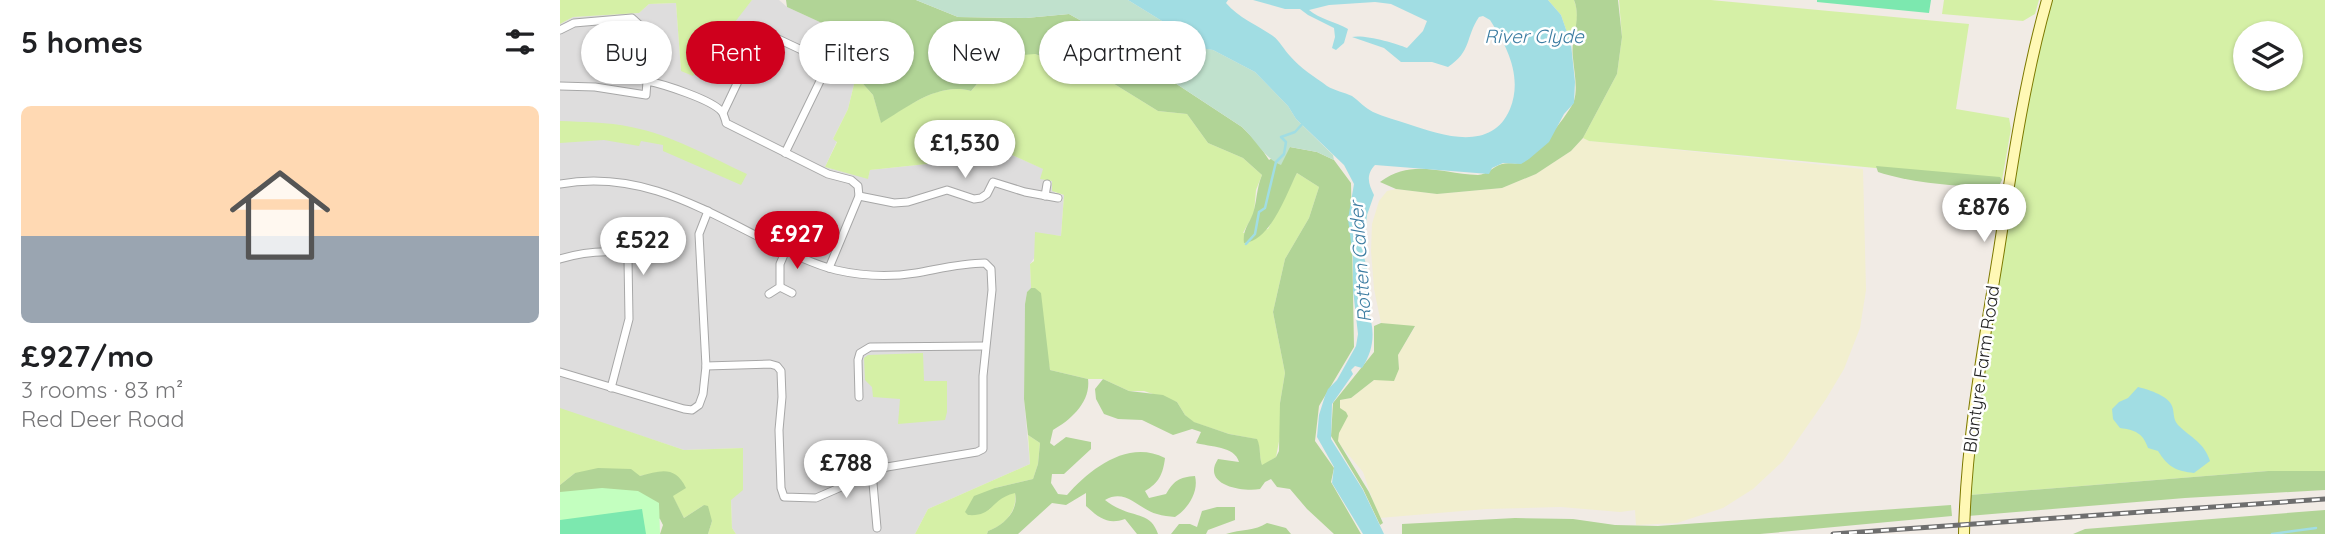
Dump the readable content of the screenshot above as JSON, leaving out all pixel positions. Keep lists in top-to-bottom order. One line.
{"streets":{"main road":["Blantyre Farm Road"]},"water":["River Clyde","Rotten Calder"],"page":{"heading":"5 homes","chip":["Buy","Rent","Filters","New","Apartment"],"list":[{"name":"£927/mo","note":"3 rooms · 83 m² · Red Deer Road"}],"price":["£1,530","£876","£927","£522","£788"]}}
